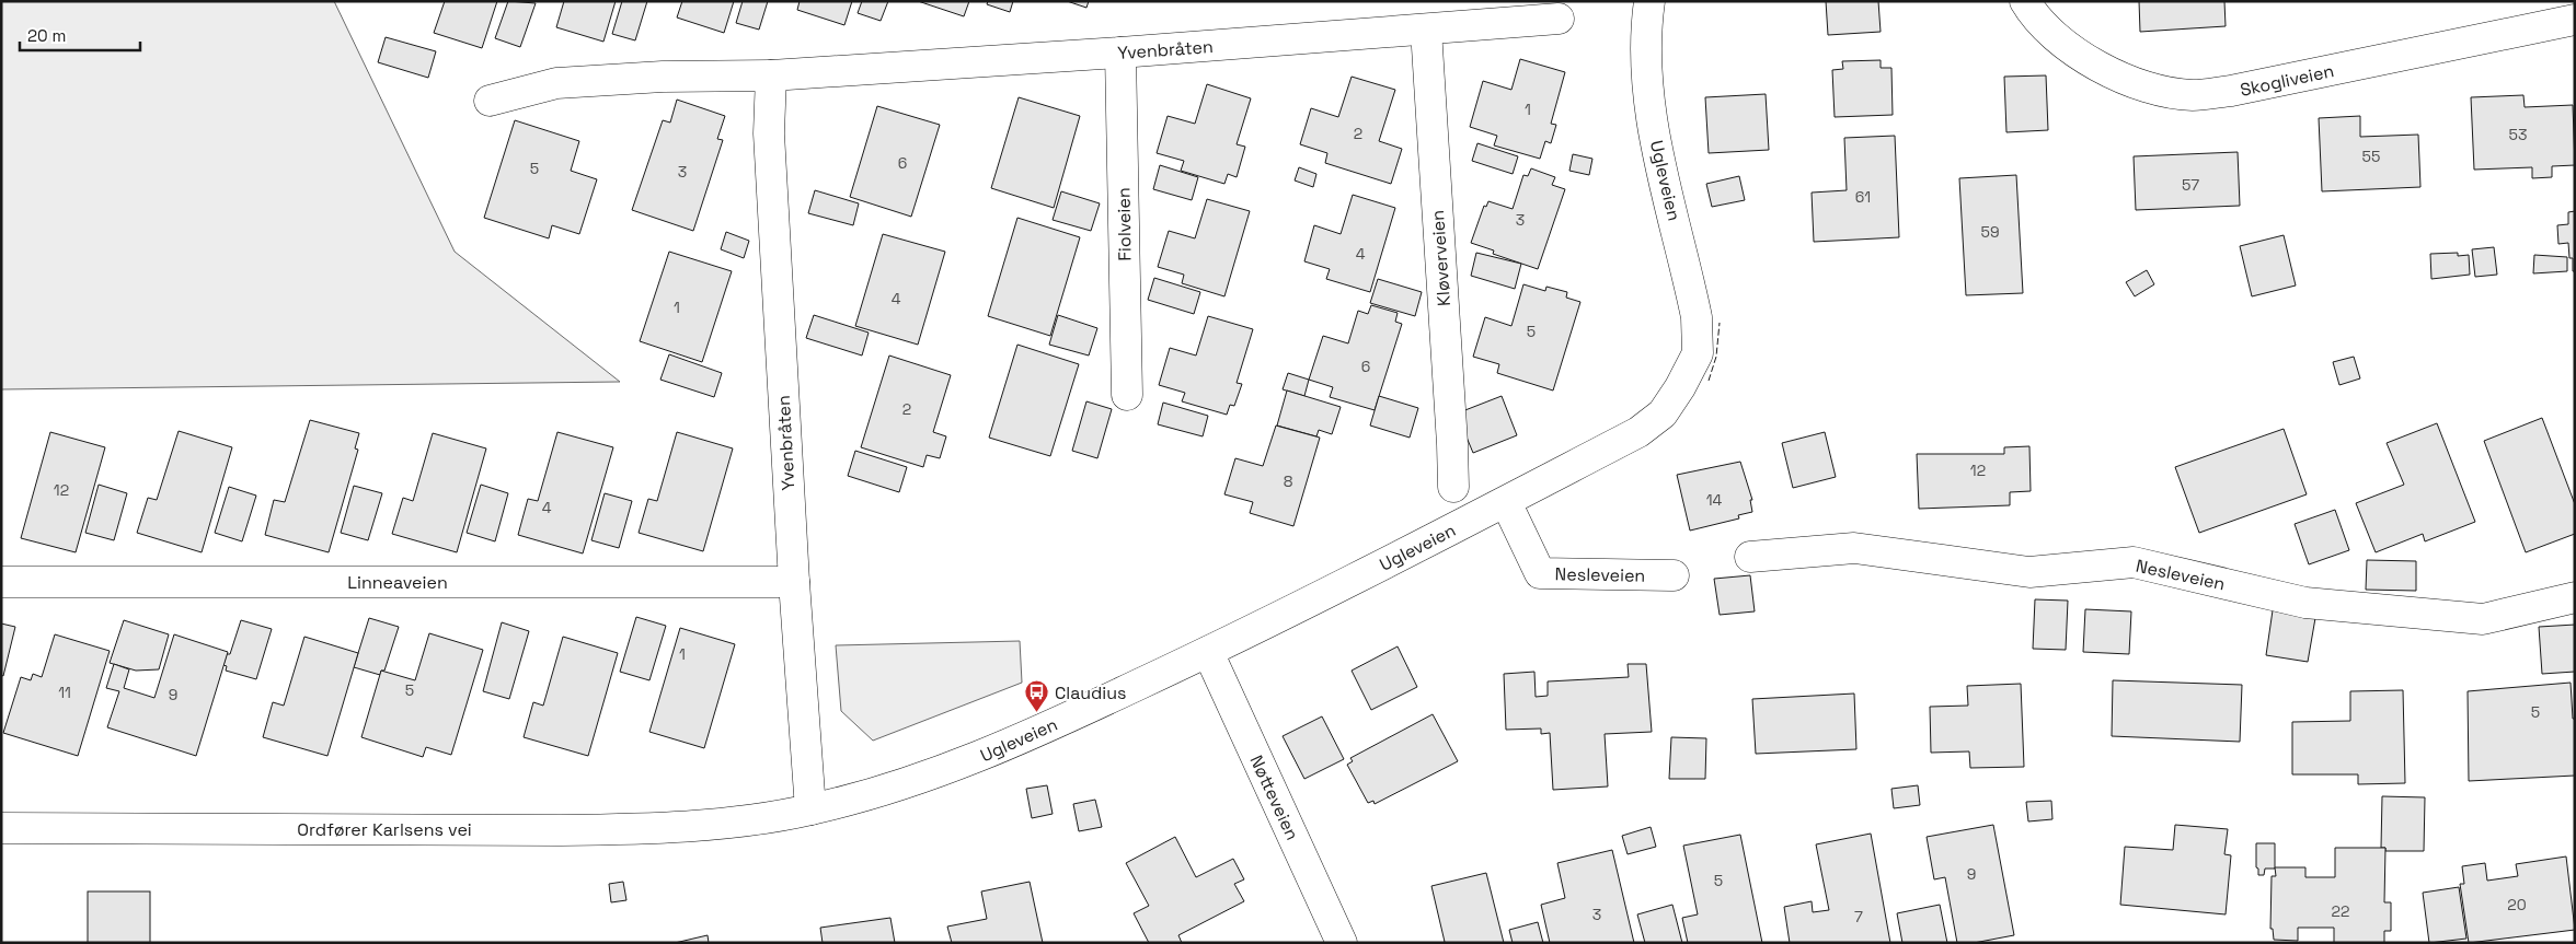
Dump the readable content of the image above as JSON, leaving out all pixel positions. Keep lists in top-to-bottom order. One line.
{"streets":{"street":["Yvenbråten","Skogliveien","Ugleveien","Fiolveien","Kløverveien","Nesleveien","Linneaveien","Nøtteveien","Ordfører Karlsens vei"]},"crossings":[["Yvenbråten","Ugleveien"],["Yvenbråten","Fiolveien"],["Yvenbråten","Kløverveien"],["Yvenbråten","Linneaveien"],["Ugleveien","Nesleveien"],["Ugleveien","Nøtteveien"],["Ugleveien","Ordfører Karlsens vei"]],"places":{"bus stop":["Claudius"]},"house_numbers":["1","2","53","55","6","5","3","57","61","3","59","4","4","1","5","6","2","12","8","12","14","4","1","5","11","9","5","9","5","20","22","3","7"],"scale_bar":"20 m"}
